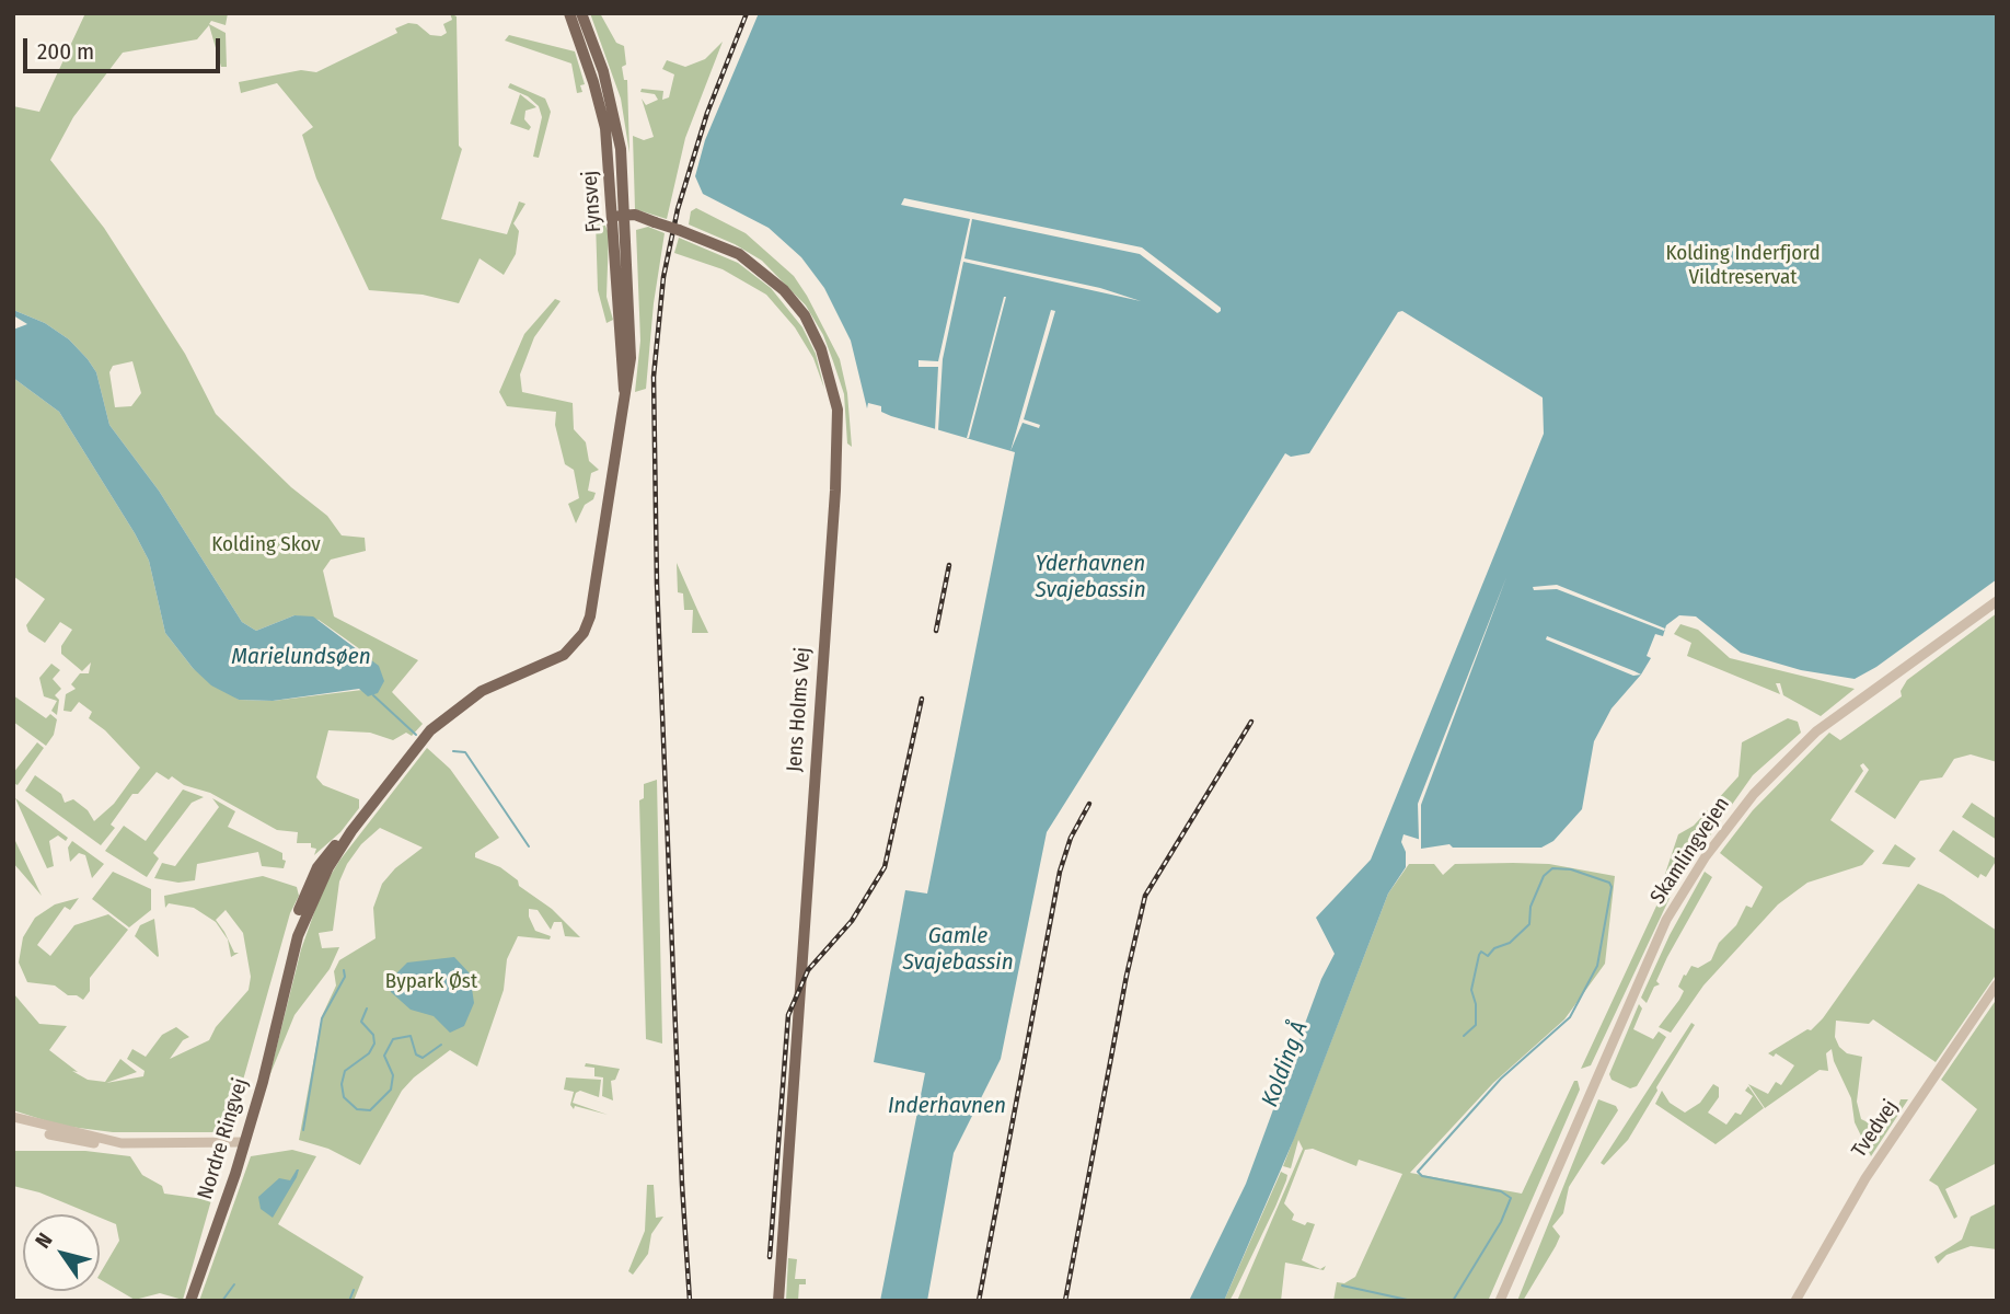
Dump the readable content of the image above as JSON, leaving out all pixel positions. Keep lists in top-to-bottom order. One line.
{"streets":{"main road":["Fynsvej","Jens Holms Vej","Nordre Ringvej"],"street":["Skamlingvejen","Tvedvej"]},"crossings":[["Fynsvej","Jens Holms Vej"],["Fynsvej","Nordre Ringvej"]],"water":["Yderhavnen Svajebassin","Marielundsøen","Gamle Svajebassin","Kolding Å","Inderhavnen"],"parks":["Kolding Inderfjord Vildtreservat","Kolding Skov","Bypark Øst"],"scale_bar":"200 m","north":"top left"}
